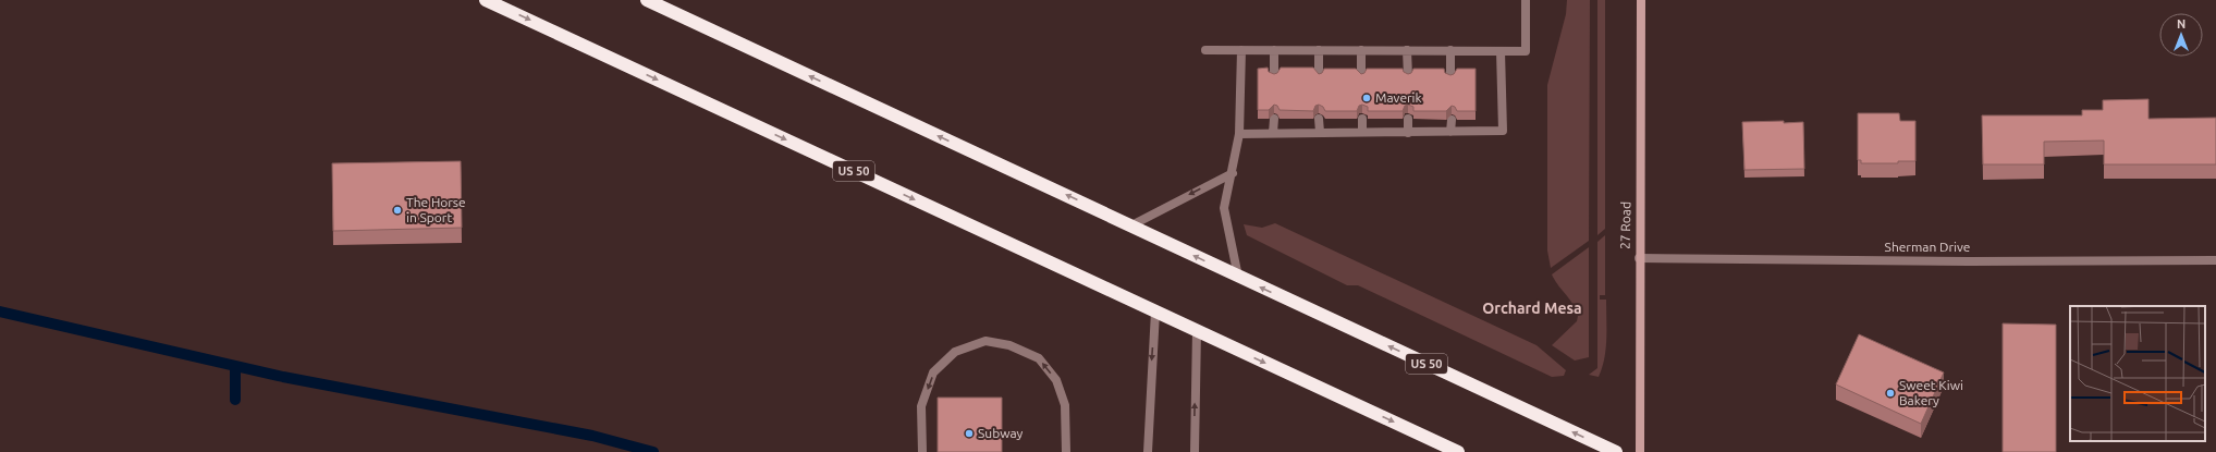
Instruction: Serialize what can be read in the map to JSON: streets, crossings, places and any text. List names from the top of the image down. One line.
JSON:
{"streets":{"highway":["US 50"],"street":["27 Road","Sherman Drive"]},"crossings":[["27 Road","Sherman Drive"]],"districts":["Orchard Mesa"],"places":["Maverik","The Horse in Sport","Sweet Kiwi Bakery","Subway"],"north":"top"}
